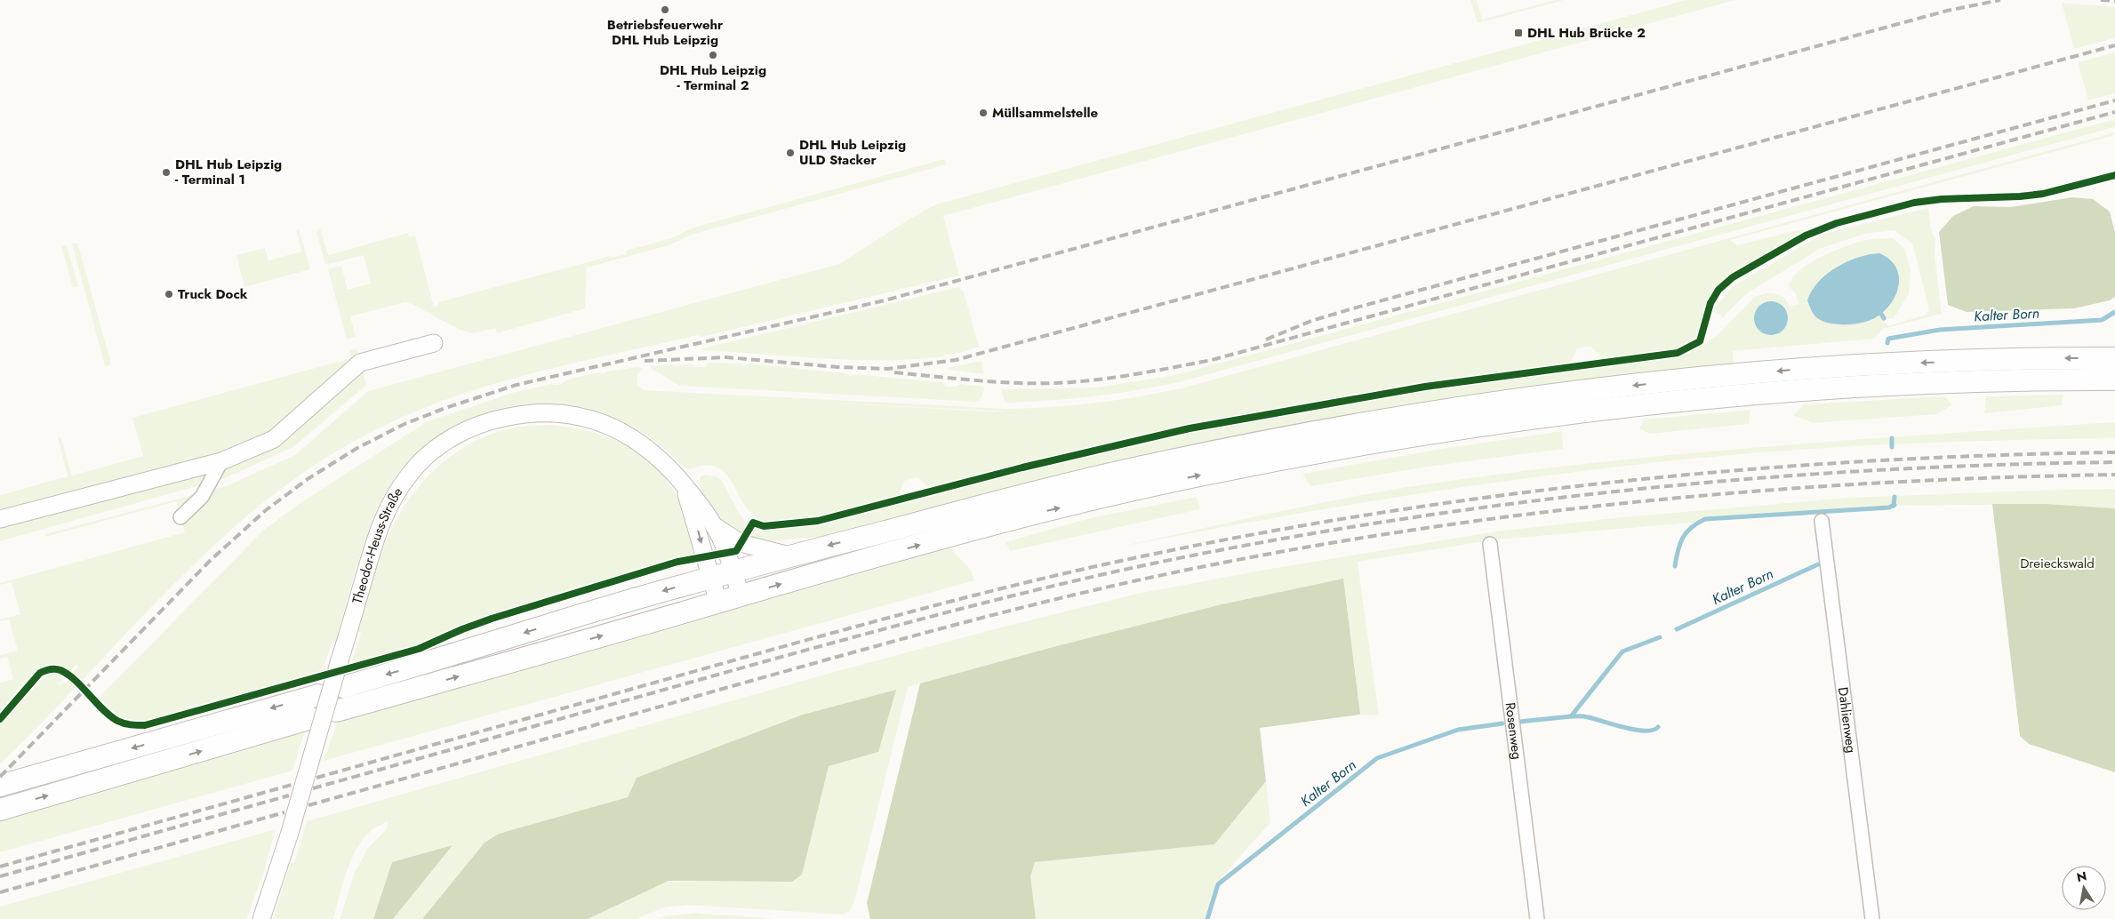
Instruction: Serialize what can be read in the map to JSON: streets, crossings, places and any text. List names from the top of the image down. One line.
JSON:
{"streets":{"street":["Theodor-Heuss-Straße","Dahlienweg","Rosenweg"]},"water":["Kalter Born"],"parks":["Dreieckswald"],"places":{"other":["Betriebsfeuerwehr DHL Hub Leipzig","DHL Hub Leipzig - Terminal 2","Müllsammelstelle","DHL Hub Leipzig ULD Stacker","DHL Hub Leipzig - Terminal 1","Truck Dock"],"transit":["DHL Hub Brücke 2"]},"north":"top"}
